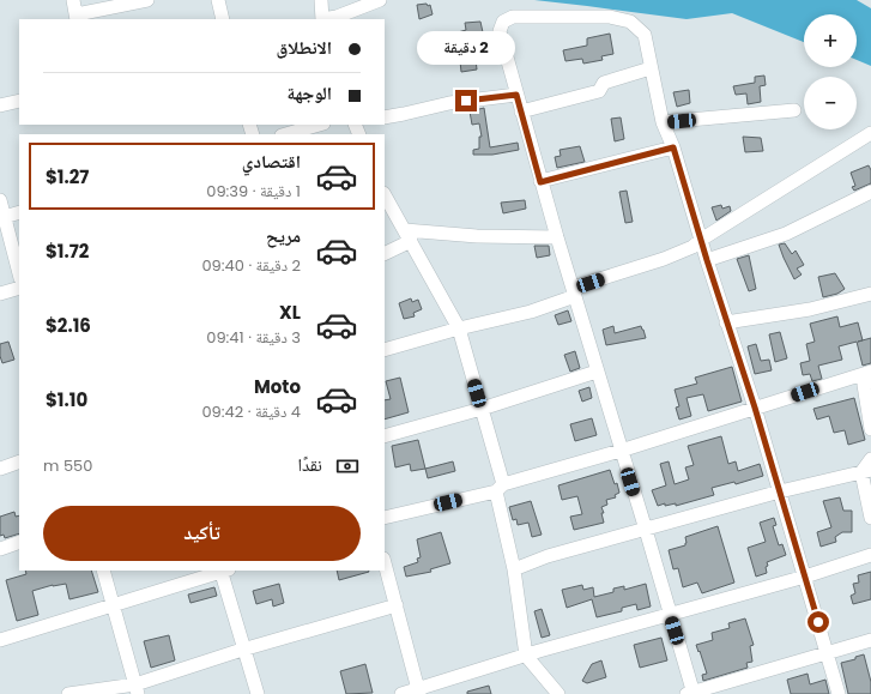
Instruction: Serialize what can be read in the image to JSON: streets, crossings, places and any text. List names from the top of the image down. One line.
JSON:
{"page":{"map_buttons":["+","−"],"banner":["الانطلاق","الوجهة"],"bubble":"2 دقيقة","list":[{"name":"اقتصادي","note":"1 دقيقة · 09:39","value":"$1.27"},{"name":"مريح","note":"2 دقيقة · 09:40","value":"$1.72"},{"name":"XL","note":"3 دقيقة · 09:41","value":"$2.16"},{"name":"Moto","note":"4 دقيقة · 09:42","value":"$1.10"}],"pay":["نقدًا","550 m"],"buttons":"تأكيد"}}
